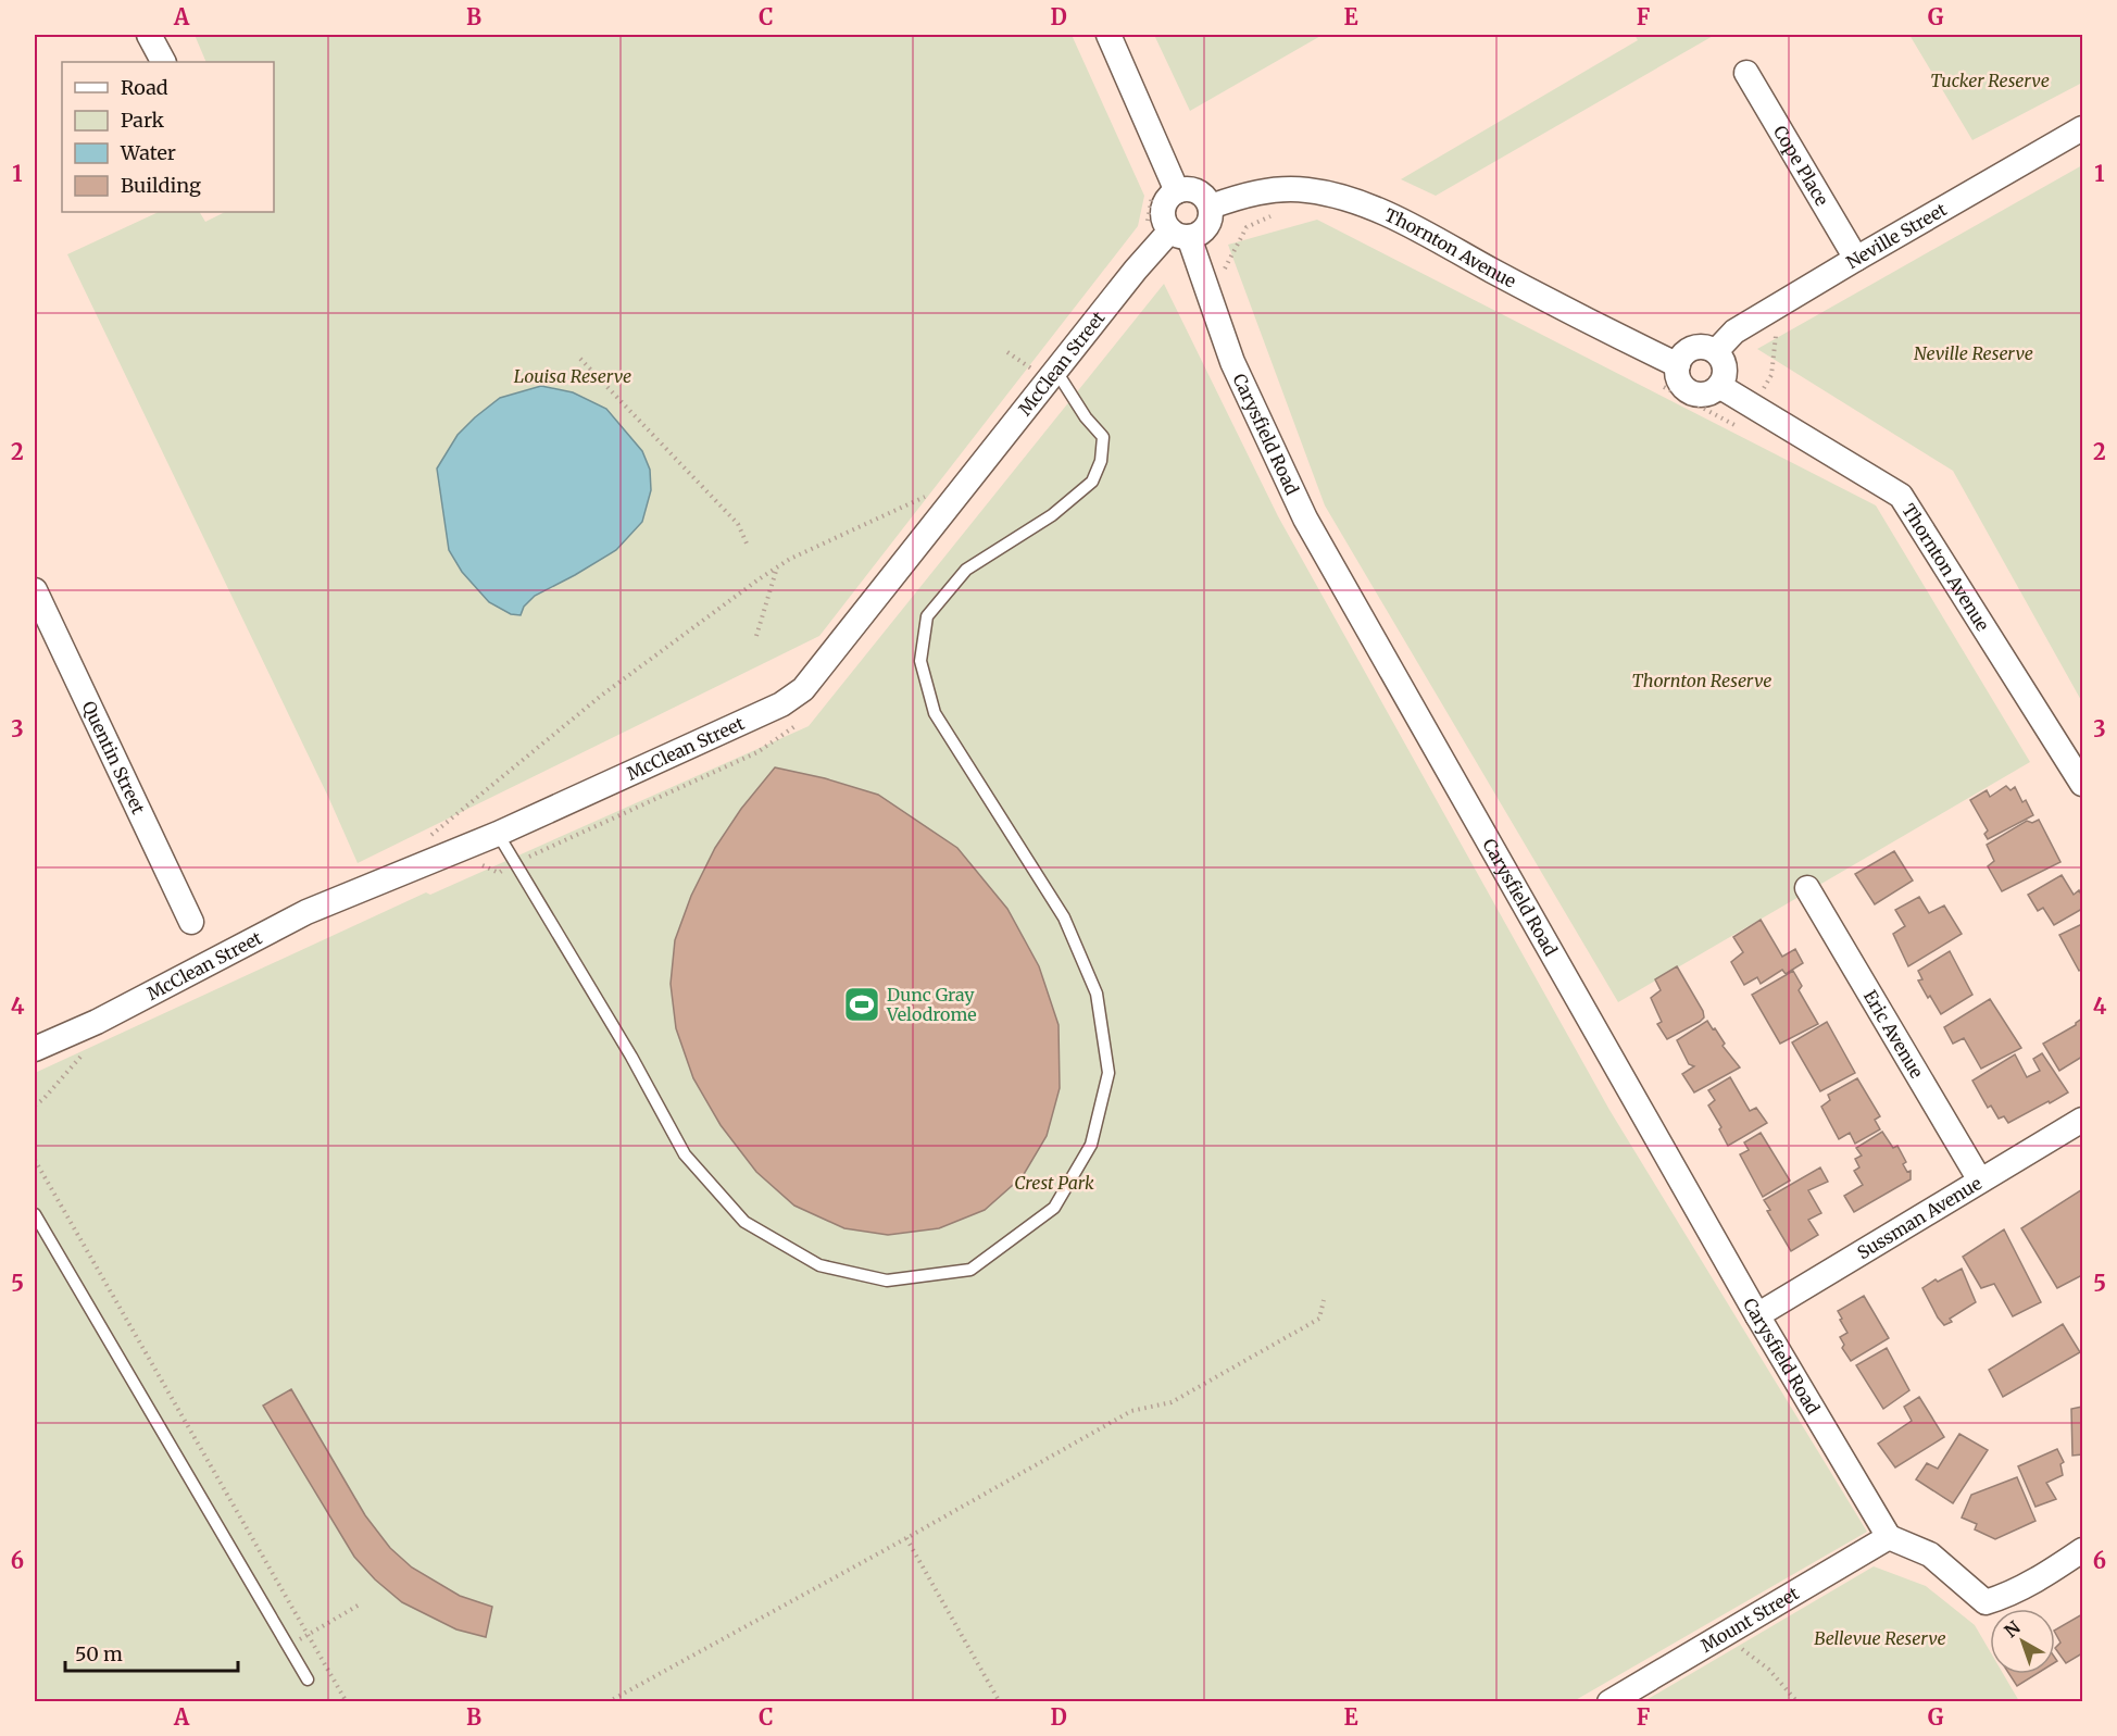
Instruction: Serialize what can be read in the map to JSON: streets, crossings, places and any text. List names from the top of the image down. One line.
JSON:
{"streets":{"street":["Cope Place","Neville Street","Thornton Avenue","McClean Street","Carysfield Road","Quentin Street","Eric Avenue","Sussman Avenue","Mount Street"]},"crossings":[["Cope Place","Neville Street"],["Neville Street","Thornton Avenue"],["Thornton Avenue","McClean Street"],["Thornton Avenue","Carysfield Road"],["McClean Street","Carysfield Road"],["Carysfield Road","Sussman Avenue"],["Carysfield Road","Mount Street"],["Eric Avenue","Sussman Avenue"]],"parks":["Tucker Reserve","Neville Reserve","Louisa Reserve","Thornton Reserve","Crest Park","Bellevue Reserve"],"places":{"sports":["Dunc Gray Velodrome"]},"legend":["Road","Park","Water","Building"],"scale_bar":"50 m","north":"top left","grid":{"columns":["A","B","C","D","E","F","G"],"rows":["1","2","3","4","5","6"]}}
